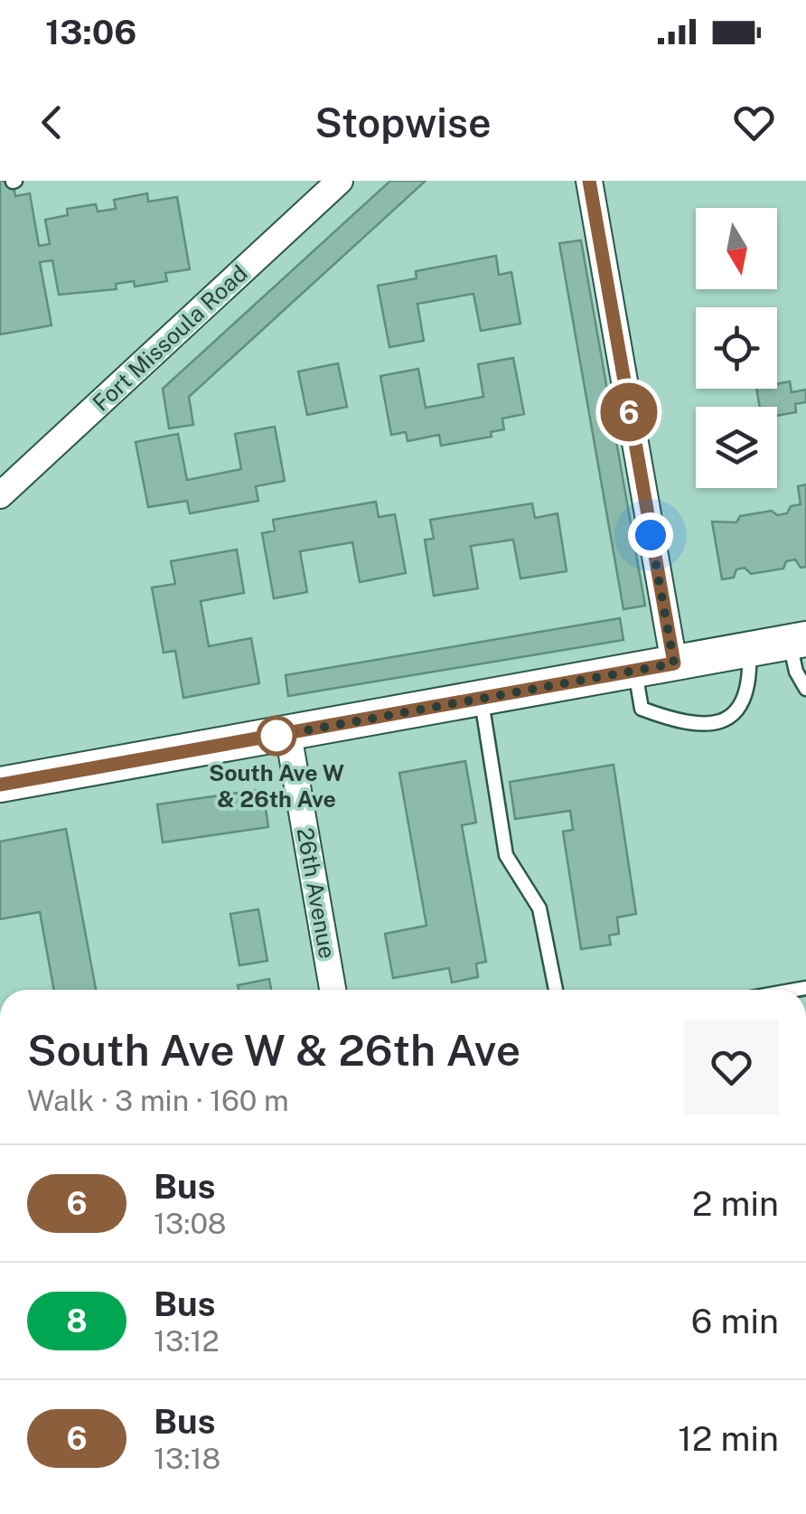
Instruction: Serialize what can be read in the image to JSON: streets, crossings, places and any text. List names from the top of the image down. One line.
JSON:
{"streets":{"street":["Fort Missoula Road","26th Avenue"]},"places":["South Ave W & 26th Ave"],"lines":["bus line 6"],"north":"bottom","page":{"status":"13:06","header":"Stopwise","on_map":"6","heading":["South Ave W & 26th Ave","Walk · 3 min · 160 m"],"list":[{"mark":"6","name":"Bus","note":"13:08","value":"2 min"},{"mark":"8","name":"Bus","note":"13:12","value":"6 min"},{"mark":"6","name":"Bus","note":"13:18","value":"12 min"}]}}
